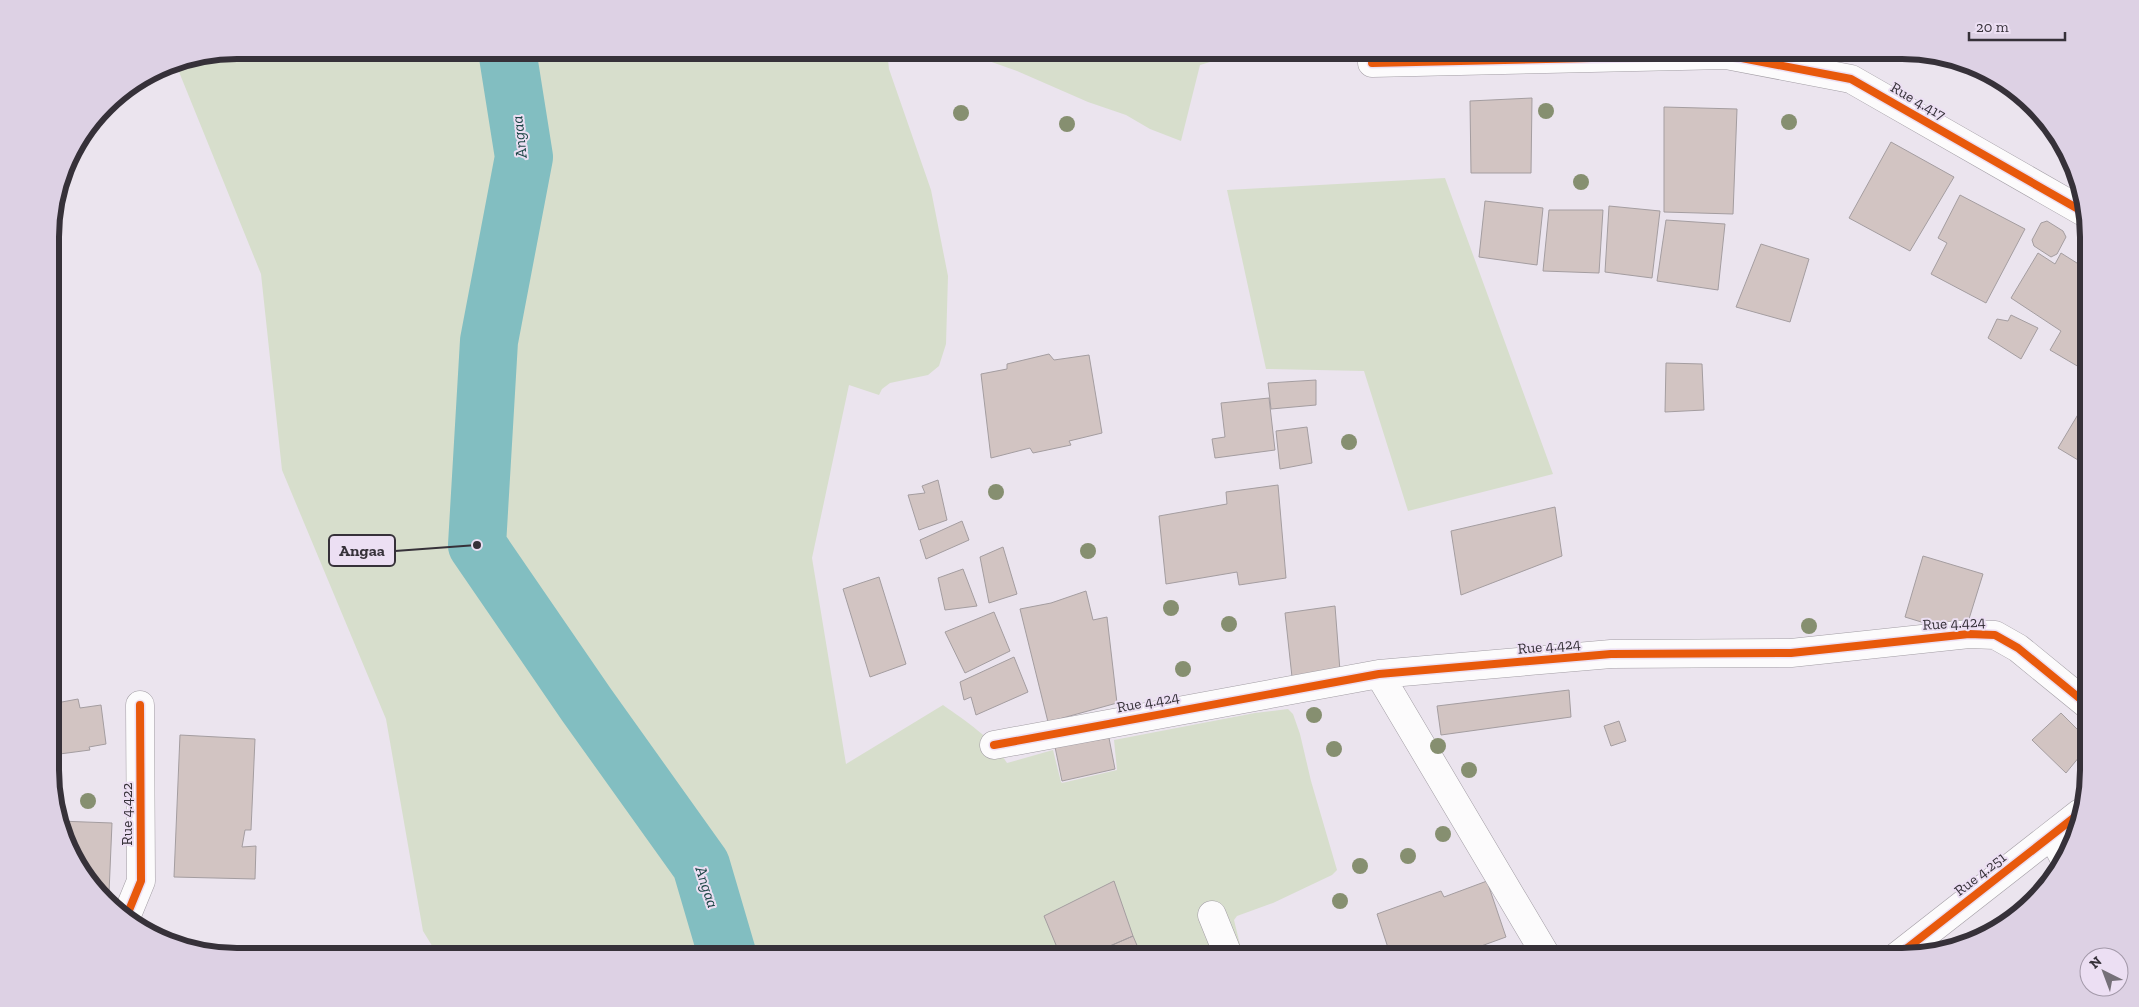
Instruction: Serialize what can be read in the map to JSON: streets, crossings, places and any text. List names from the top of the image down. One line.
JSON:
{"streets":{"street":["Rue 4.417","Rue 4.424","Rue 4.422","Rue 4.251"]},"water":["Angaa"],"places":["Angaa"],"scale_bar":"20 m","north":"top left"}
